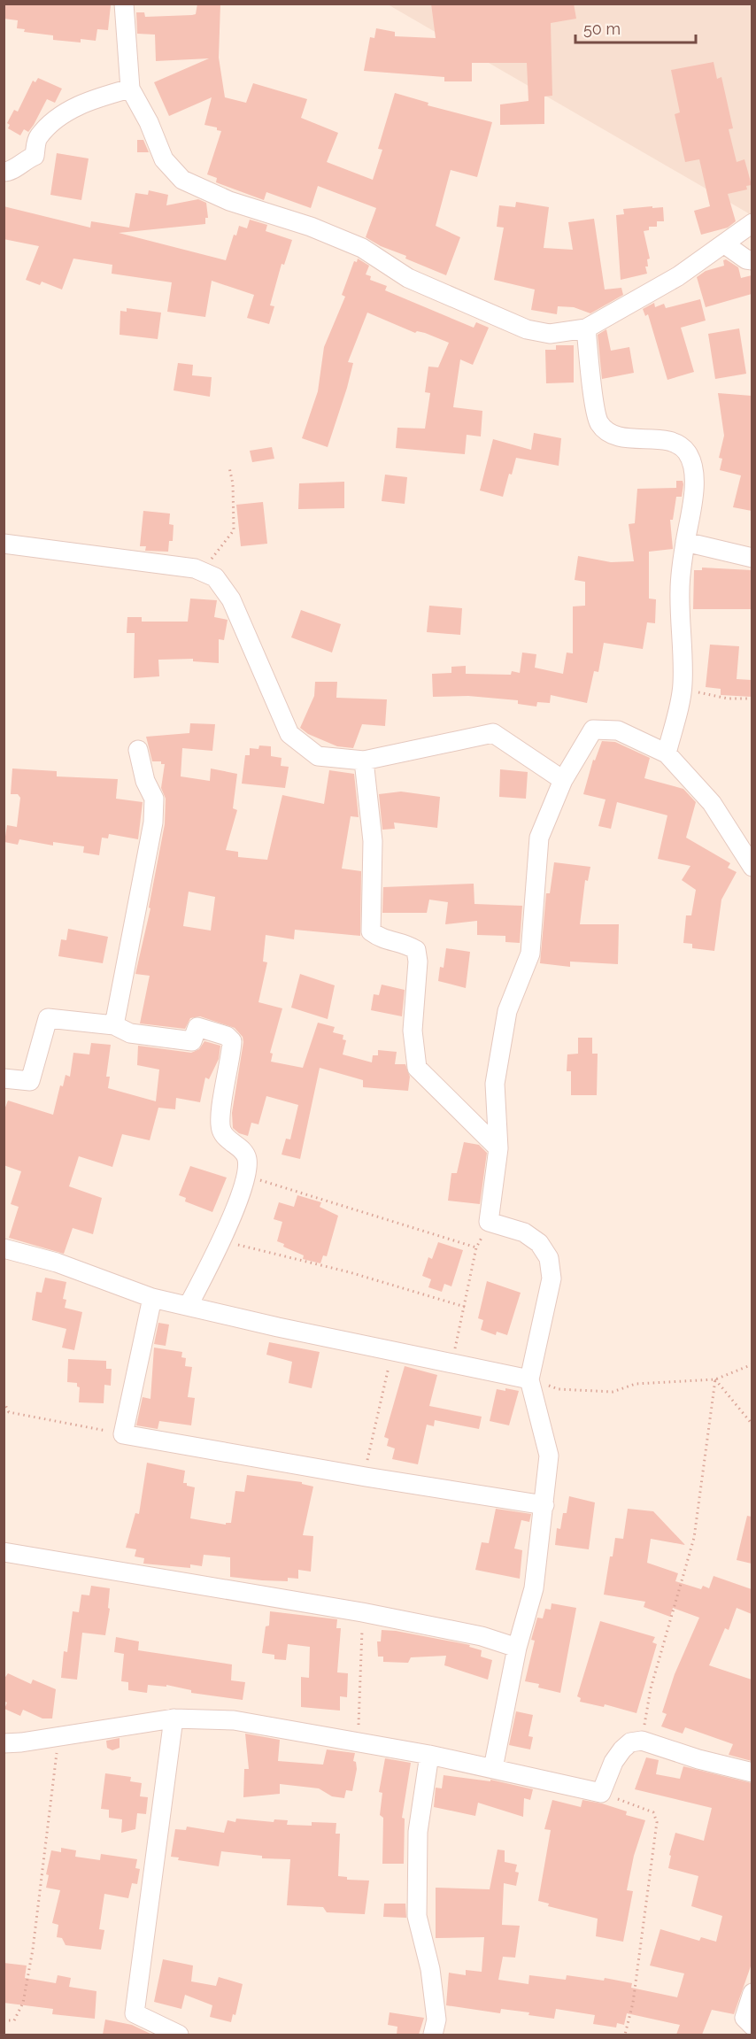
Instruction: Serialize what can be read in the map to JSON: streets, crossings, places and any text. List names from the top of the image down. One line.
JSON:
{"scale_bar":"50 m"}
